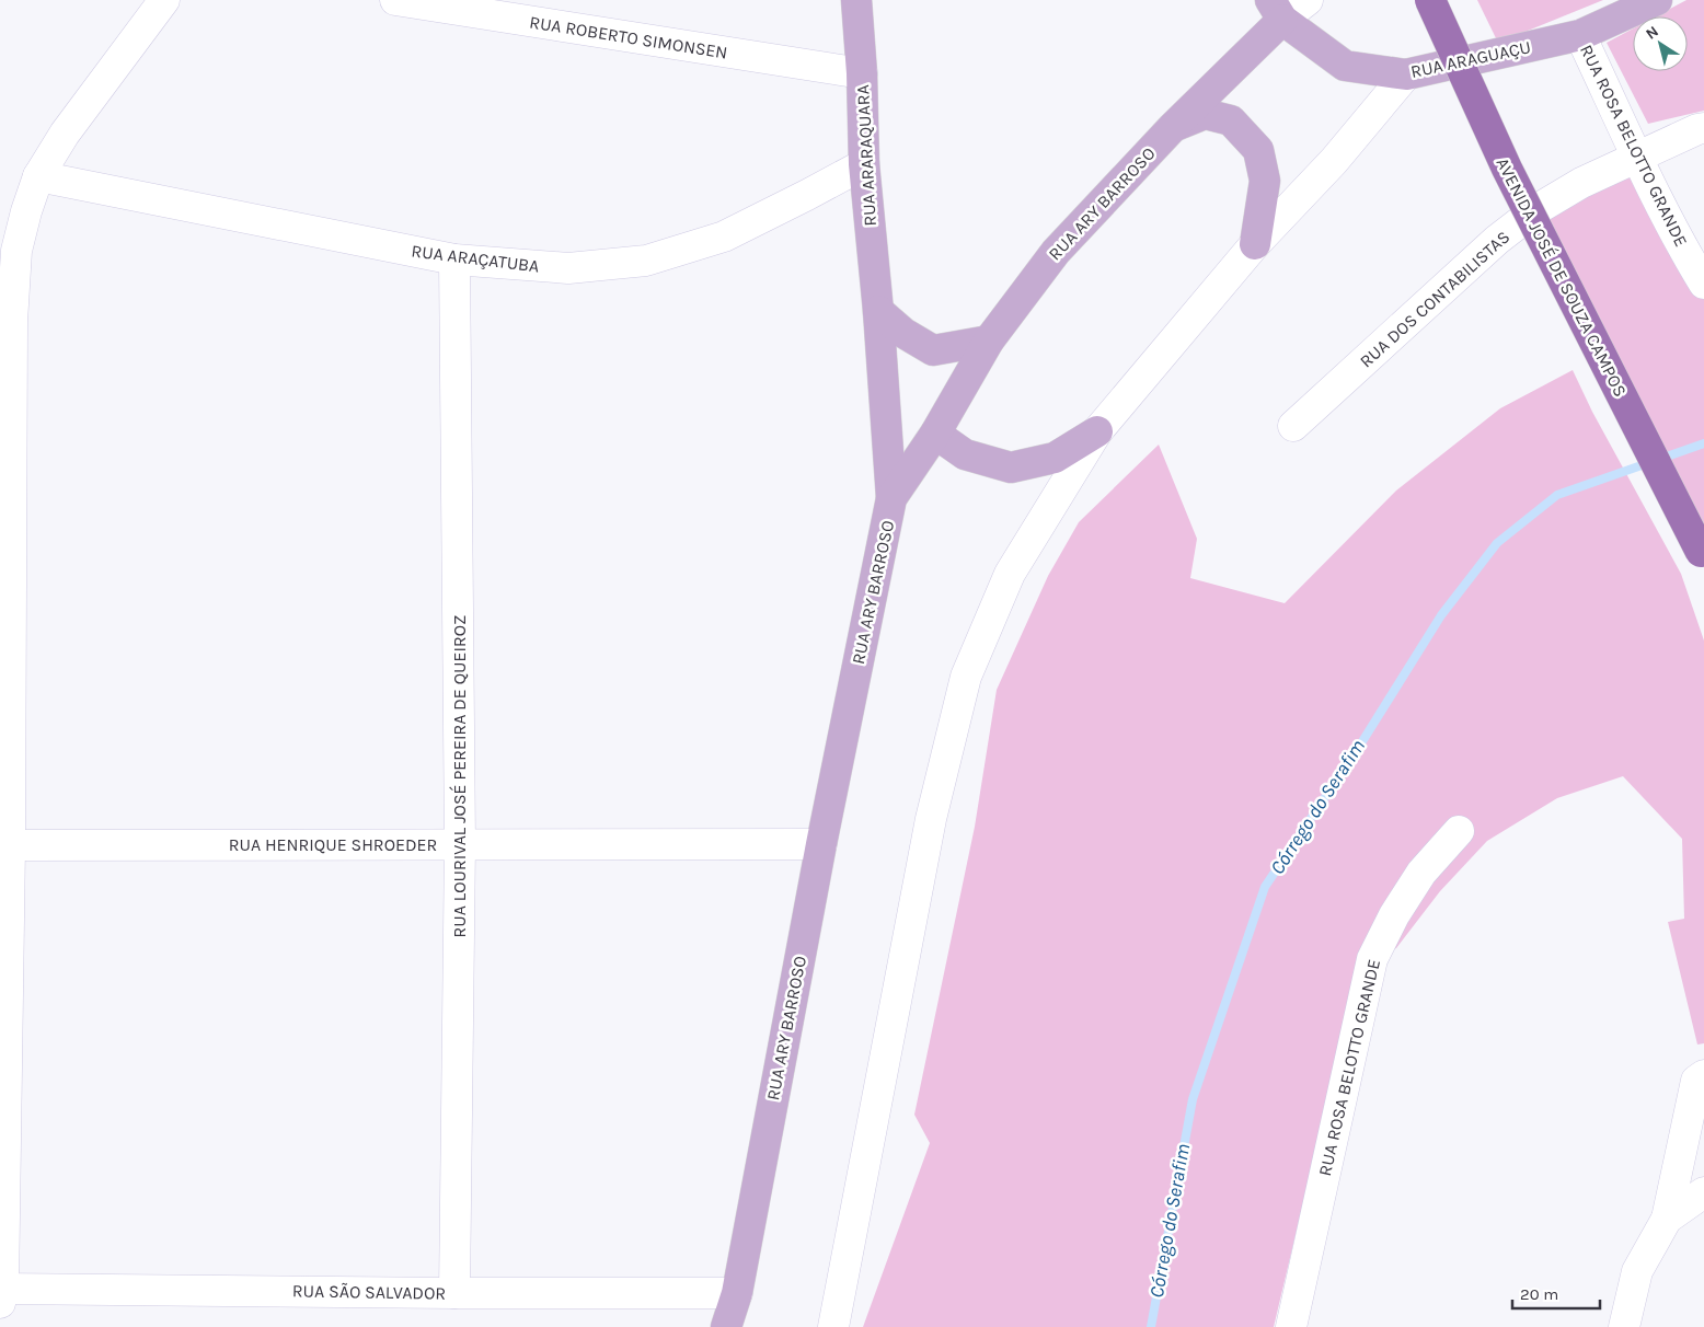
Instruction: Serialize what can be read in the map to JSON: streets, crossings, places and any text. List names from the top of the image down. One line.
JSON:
{"streets":{"highway":["AVENIDA JOSÉ DE SOUZA CAMPOS"],"main road":["RUA ARAGUAÇU","RUA ARARAQUARA","RUA ARY BARROSO"],"street":["RUA ROBERTO SIMONSEN","RUA ROSA BELOTTO GRANDE","RUA ARAÇATUBA","RUA DOS CONTABILISTAS","RUA LOURIVAL JOSÉ PEREIRA DE QUEIROZ","RUA HENRIQUE SHROEDER","RUA SÃO SALVADOR"]},"crossings":[["RUA ROBERTO SIMONSEN","RUA ARARAQUARA"],["RUA ARAGUAÇU","RUA ROSA BELOTTO GRANDE"],["RUA ARAGUAÇU","RUA ARY BARROSO"],["RUA ROSA BELOTTO GRANDE","RUA DOS CONTABILISTAS"],["RUA ARARAQUARA","RUA ARY BARROSO"],["RUA ARARAQUARA","RUA ARAÇATUBA"],["RUA ARY BARROSO","RUA HENRIQUE SHROEDER"],["RUA ARY BARROSO","RUA SÃO SALVADOR"],["RUA ARAÇATUBA","RUA LOURIVAL JOSÉ PEREIRA DE QUEIROZ"],["RUA LOURIVAL JOSÉ PEREIRA DE QUEIROZ","RUA HENRIQUE SHROEDER"],["RUA LOURIVAL JOSÉ PEREIRA DE QUEIROZ","RUA SÃO SALVADOR"]],"water":["Córrego do Serafim"],"scale_bar":"20 m","north":"top left"}
